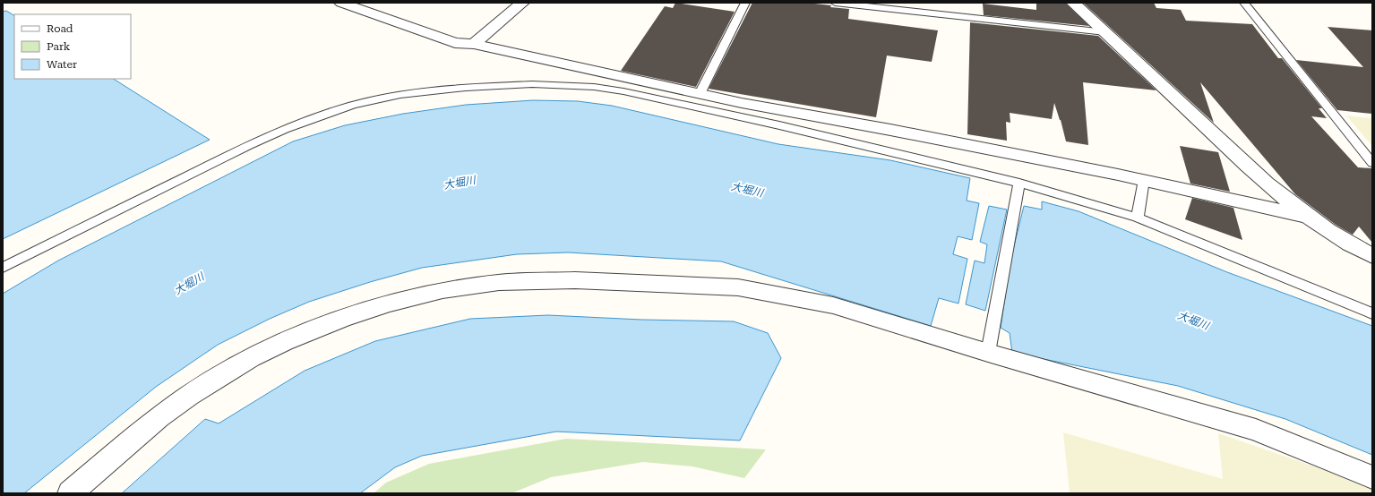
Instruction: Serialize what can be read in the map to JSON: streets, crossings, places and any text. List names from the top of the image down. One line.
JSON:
{"water":["大堀川"],"legend":["Road","Park","Water"]}
